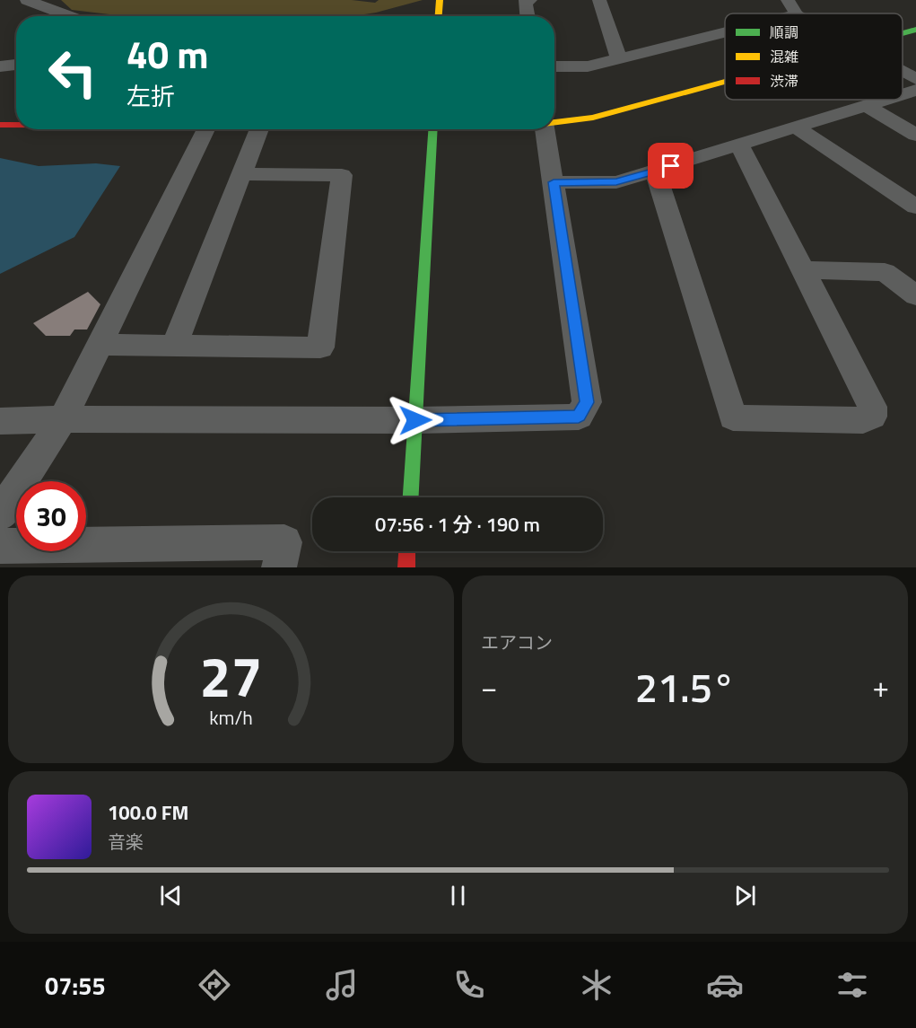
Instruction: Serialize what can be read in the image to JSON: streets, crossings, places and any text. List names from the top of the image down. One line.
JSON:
{"legend":["順調","混雑","渋滞"],"page":{"turn":["40 m","左折"],"limit":"30","trip":"07:56 · 1 分 · 190 m","tile":"エアコン","heat":["−","21.5°","+"],"song":["100.0 FM","音楽"],"tabs":"07:55","gauge":["27","km/h"]}}
